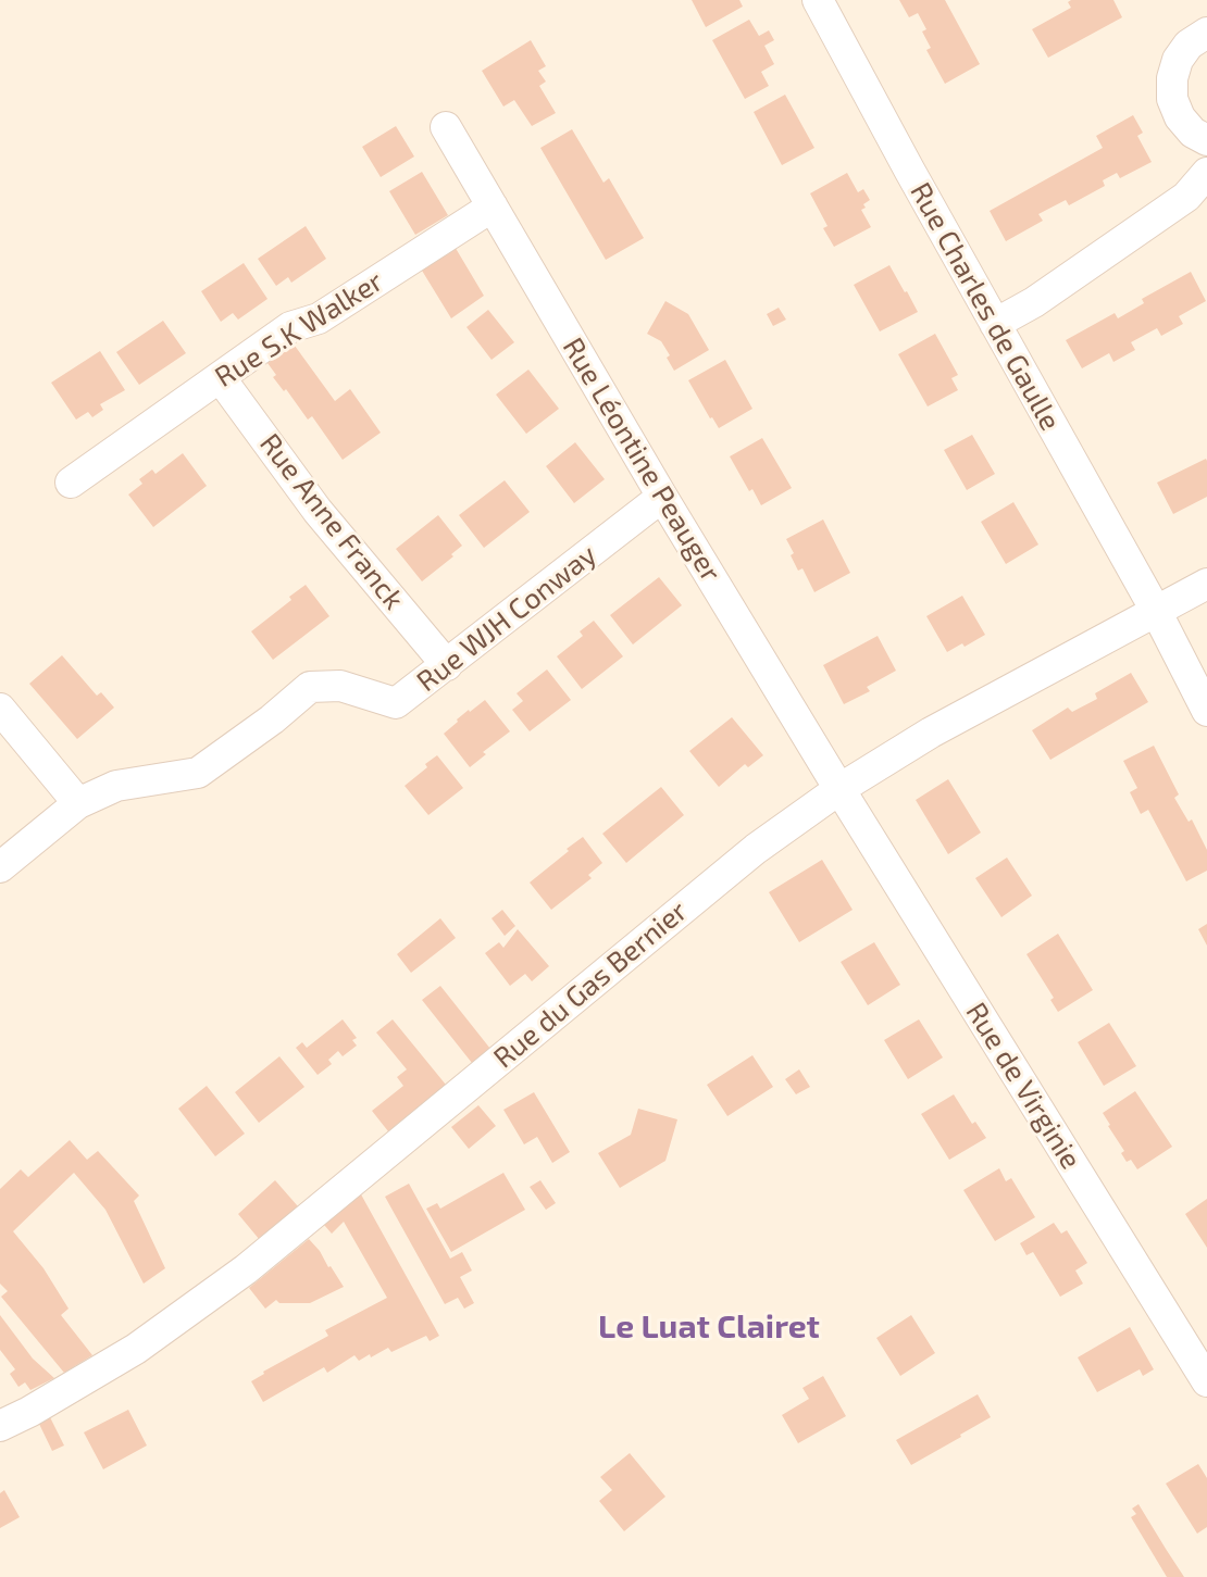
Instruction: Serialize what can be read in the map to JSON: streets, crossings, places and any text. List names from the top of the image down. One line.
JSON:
{"streets":{"street":["Rue Charles de Gaulle","Rue S.K Walker","Rue Léontine Peauger","Rue Anne Franck","Rue WJH Conway","Rue du Gas Bernier","Rue de Virginie"]},"crossings":[["Rue Charles de Gaulle","Rue du Gas Bernier"],["Rue S.K Walker","Rue Léontine Peauger"],["Rue S.K Walker","Rue Anne Franck"],["Rue Léontine Peauger","Rue WJH Conway"],["Rue Léontine Peauger","Rue du Gas Bernier"],["Rue Léontine Peauger","Rue de Virginie"],["Rue Anne Franck","Rue WJH Conway"],["Rue du Gas Bernier","Rue de Virginie"]],"districts":["Le Luat Clairet"]}
